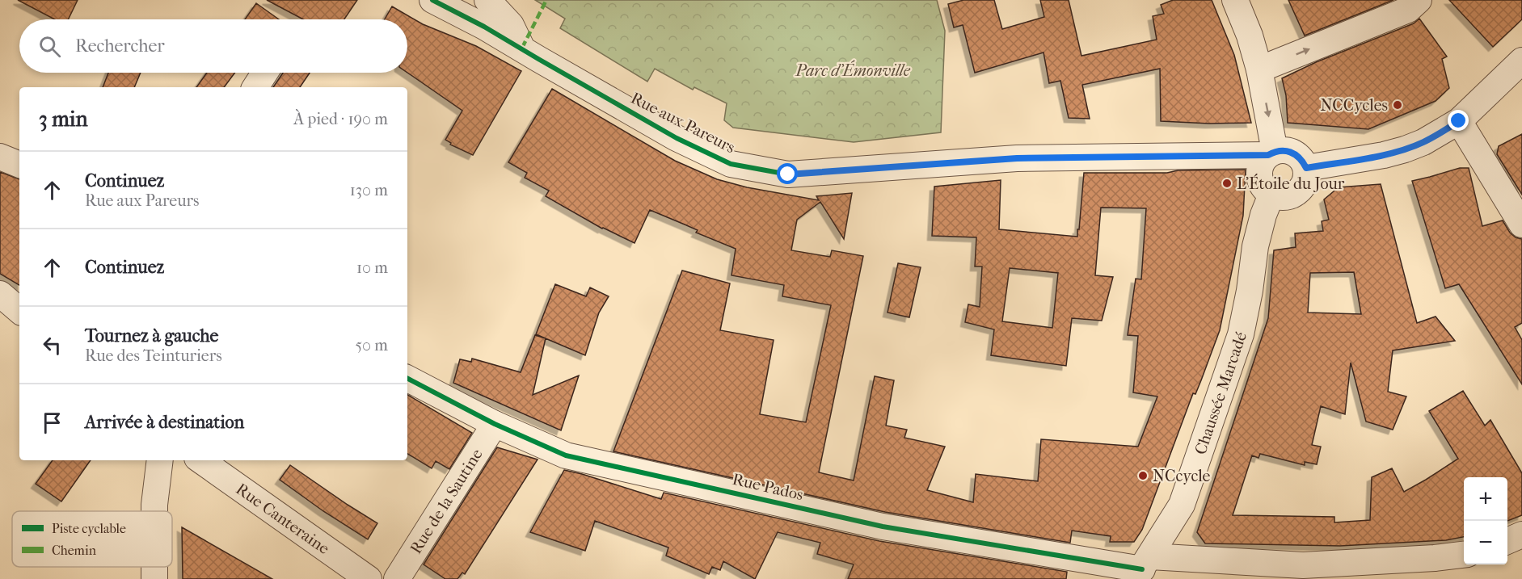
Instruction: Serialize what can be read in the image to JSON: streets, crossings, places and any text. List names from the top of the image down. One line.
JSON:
{"streets":{"street":["Rue aux Pareurs","Chaussée Marcadé","Rue Pados","Rue de la Sautine","Rue Canteraine"]},"crossings":[["Rue aux Pareurs","Chaussée Marcadé"],["Chaussée Marcadé","Rue Pados"],["Rue Pados","Rue de la Sautine"]],"parks":["Parc d'Émonville"],"places":["NCCycles","L'Étoile du Jour","NCcycle"],"legend":["Piste cyclable","Chemin"],"page":{"search":"Rechercher","heading":["3 min","À pied · 190 m"],"list":[["Continuez","Rue aux Pareurs","130 m"],["Continuez","10 m"],["Tournez à gauche","Rue des Teinturiers","50 m"],"Arrivée à destination"],"map_buttons":["+","−"]}}
